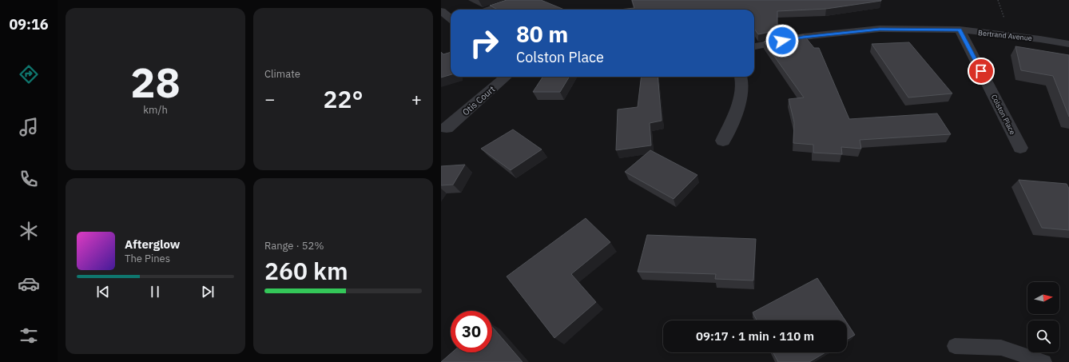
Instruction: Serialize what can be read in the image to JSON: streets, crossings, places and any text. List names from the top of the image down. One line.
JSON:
{"streets":{"street":["Bertrand Avenue","Otis Court","Colston Place"]},"crossings":[["Bertrand Avenue","Colston Place"]],"north":"right","page":{"tabs":"09:16","tile":[["28","km/h"],"Climate",["Range · 52%","260 km"]],"turn":["80 m","Colston Place"],"heat":["−","22°","+"],"song":["Afterglow","The Pines"],"limit":"30","trip":"09:17 · 1 min · 110 m"}}
